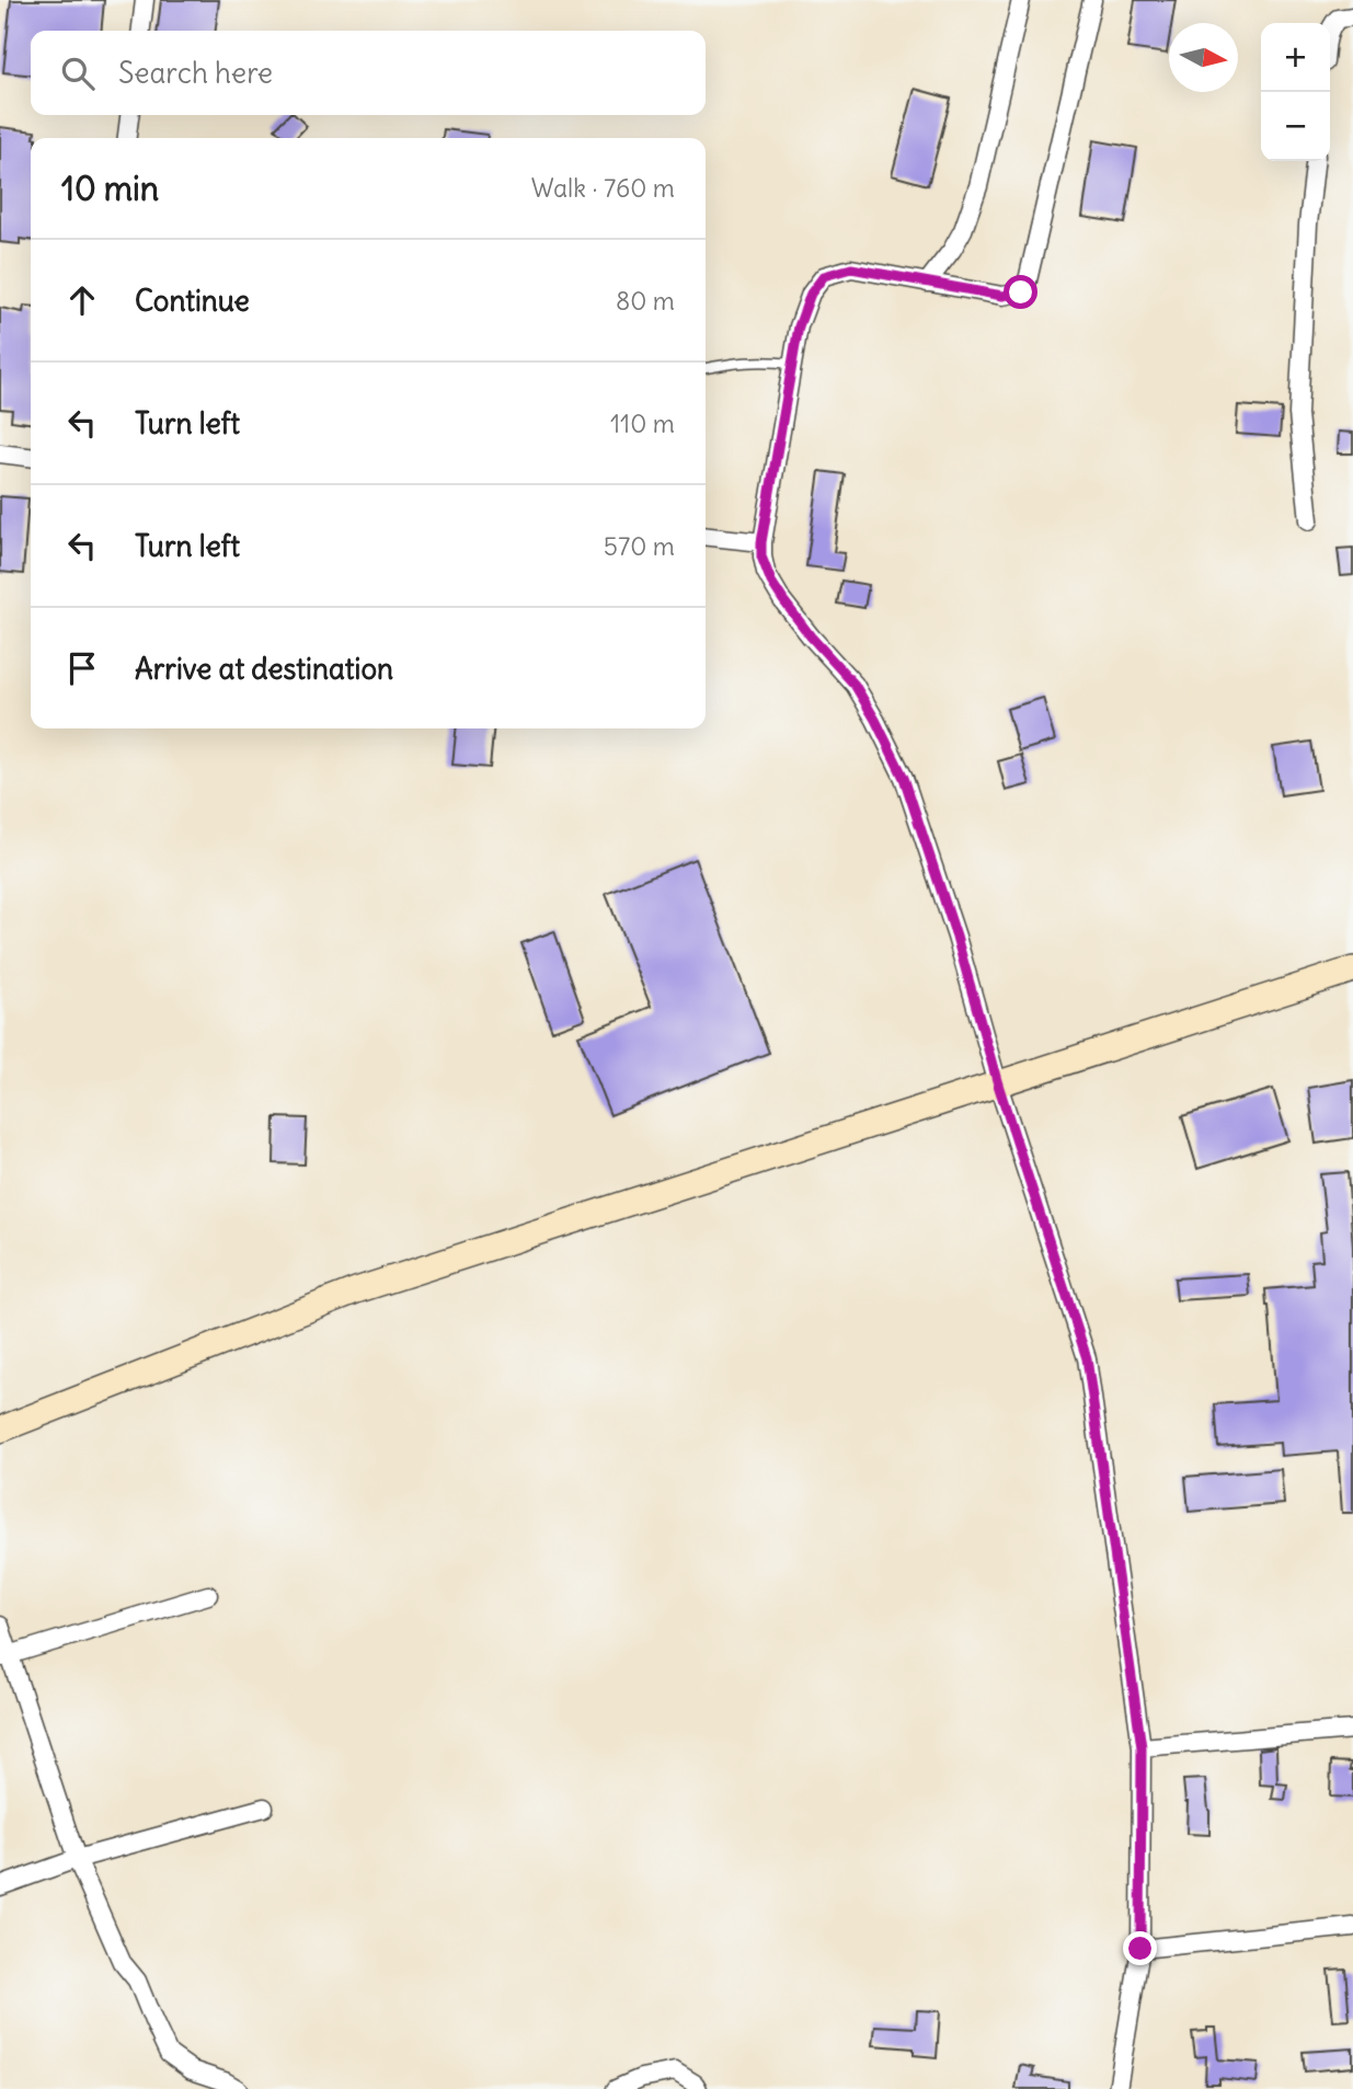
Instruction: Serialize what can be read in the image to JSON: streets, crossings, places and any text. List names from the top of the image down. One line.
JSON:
{"north":"right","page":{"map_buttons":["+","−"],"search":"Search here","heading":["10 min","Walk · 760 m"],"list":[["Continue","80 m"],["Turn left","110 m"],["Turn left","570 m"],"Arrive at destination"]}}
